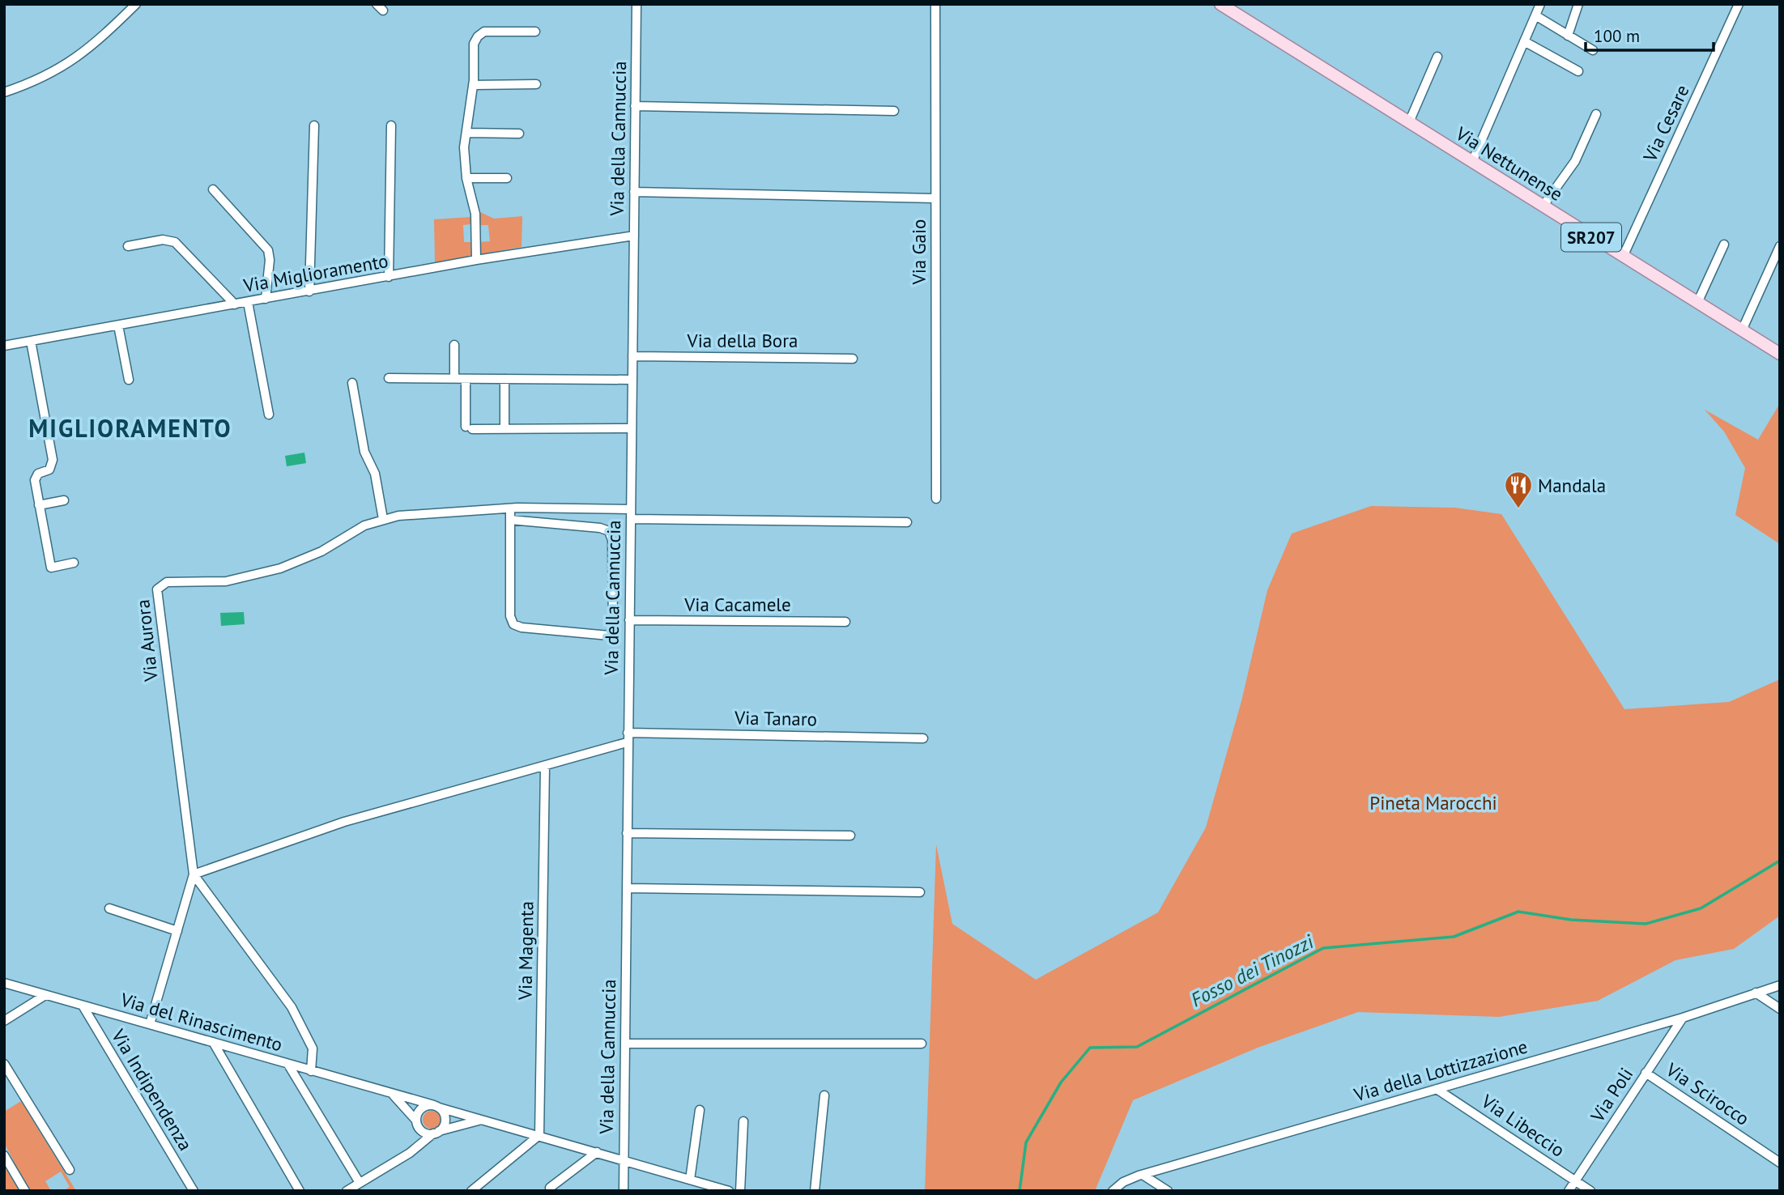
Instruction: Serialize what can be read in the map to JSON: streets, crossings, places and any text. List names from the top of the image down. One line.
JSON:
{"streets":{"main road":["Via Nettunense","SR207"],"street":["Via Cesare","Via della Cannuccia","Via Gaio","Via Miglioramento","Via della Bora","Via Cacamele","Via Aurora","Via Tanaro","Via Magenta","Via del Rinascimento","Via della Lottizzazione","Via Indipendenza","Via Scirocco","Via Poli","Via Libeccio"]},"crossings":[["Via Cesare","Via Nettunense"],["Via della Cannuccia","Via Miglioramento"],["Via della Cannuccia","Via della Bora"],["Via della Cannuccia","Via Cacamele"],["Via della Cannuccia","Via Aurora"],["Via della Cannuccia","Via Tanaro"],["Via della Cannuccia","Via del Rinascimento"],["Via Aurora","Via del Rinascimento"],["Via Magenta","Via del Rinascimento"],["Via del Rinascimento","Via Indipendenza"],["Via della Lottizzazione","Via Poli"],["Via della Lottizzazione","Via Libeccio"],["Via Scirocco","Via Poli"],["Via Poli","Via Libeccio"]],"districts":["MIGLIORAMENTO"],"water":["Fosso dei Tinozzi"],"parks":["Pineta Marocchi"],"places":{"restaurant":["Mandala"]},"scale_bar":"100 m"}
